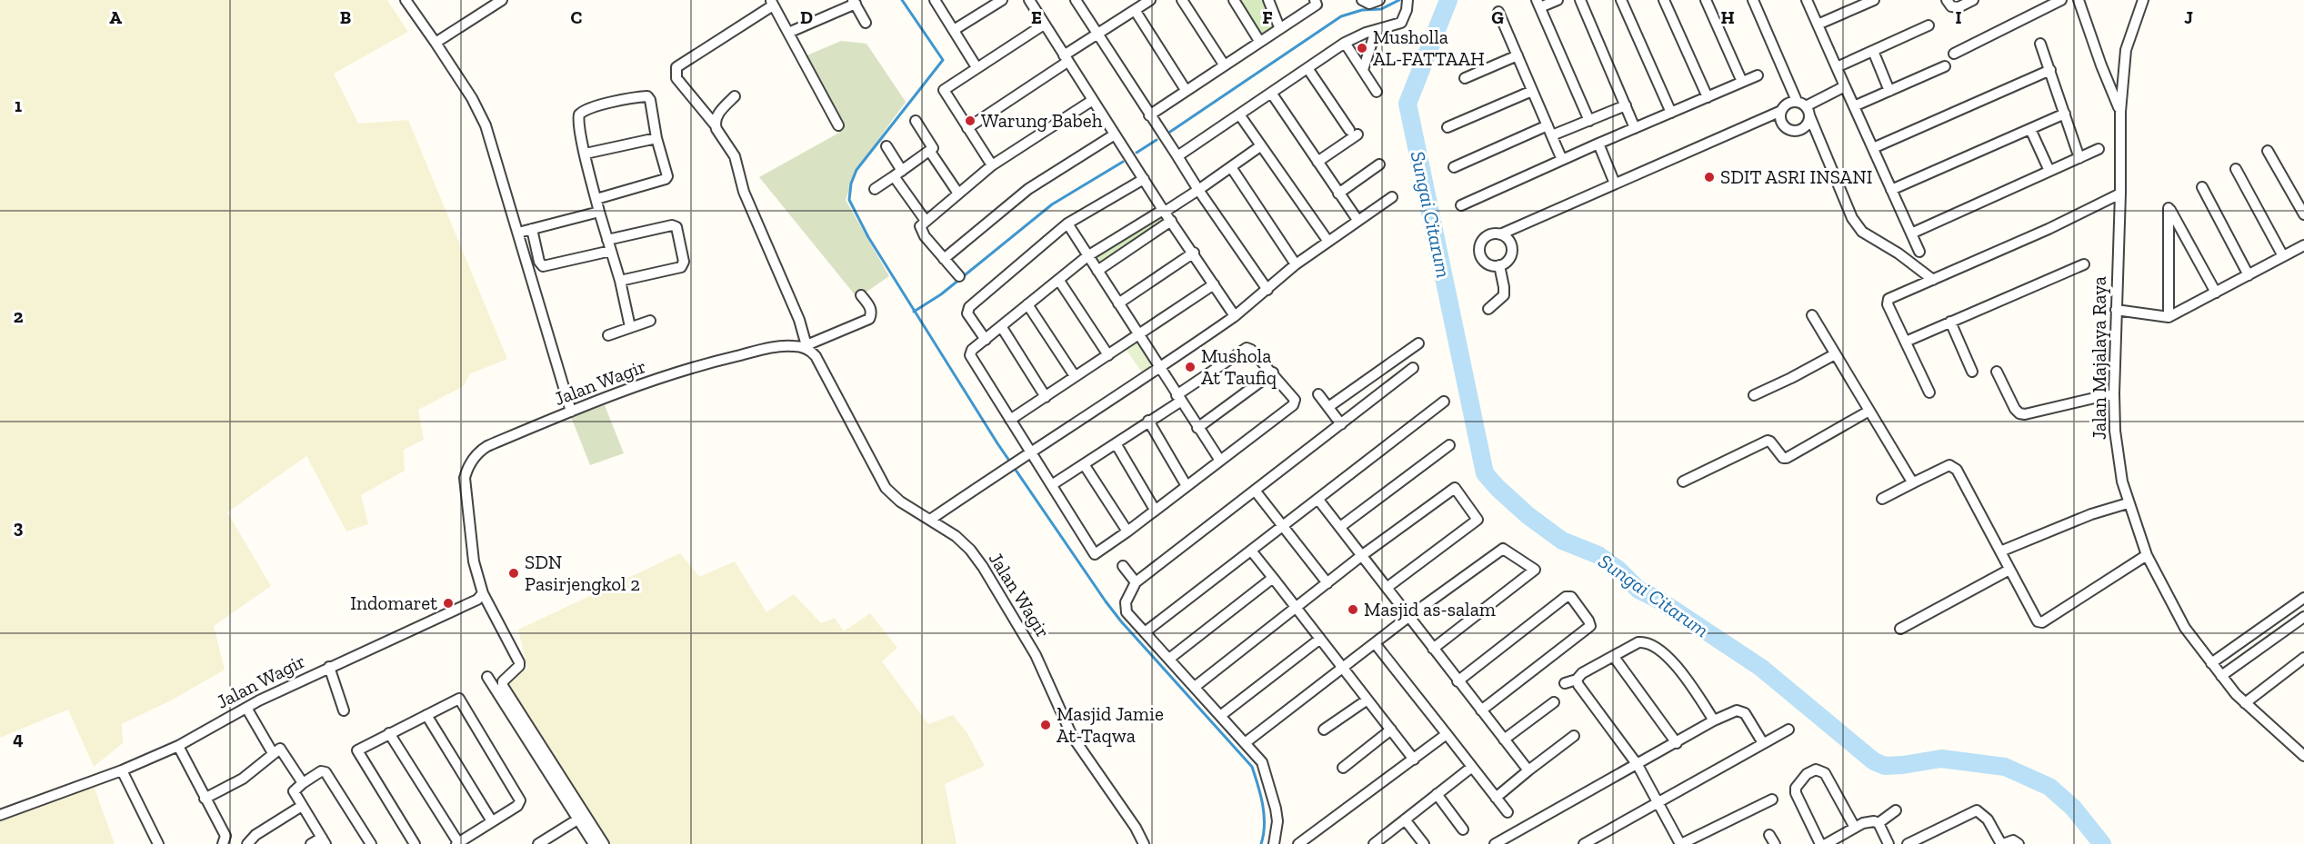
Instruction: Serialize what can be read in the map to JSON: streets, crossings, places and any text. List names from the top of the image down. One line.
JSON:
{"streets":{"street":["Jalan Majalaya Raya","Jalan Wagir"]},"water":["Sungai Citarum"],"places":["Musholla AL-FATTAAH","Warung Babeh","SDIT ASRI INSANI","Mushola At Taufiq","SDN Pasirjengkol 2","Indomaret","Masjid as-salam","Masjid Jamie At-Taqwa"],"grid":{"columns":["A","B","C","D","E","F","G","H","I","J"],"rows":["1","2","3","4"]}}
